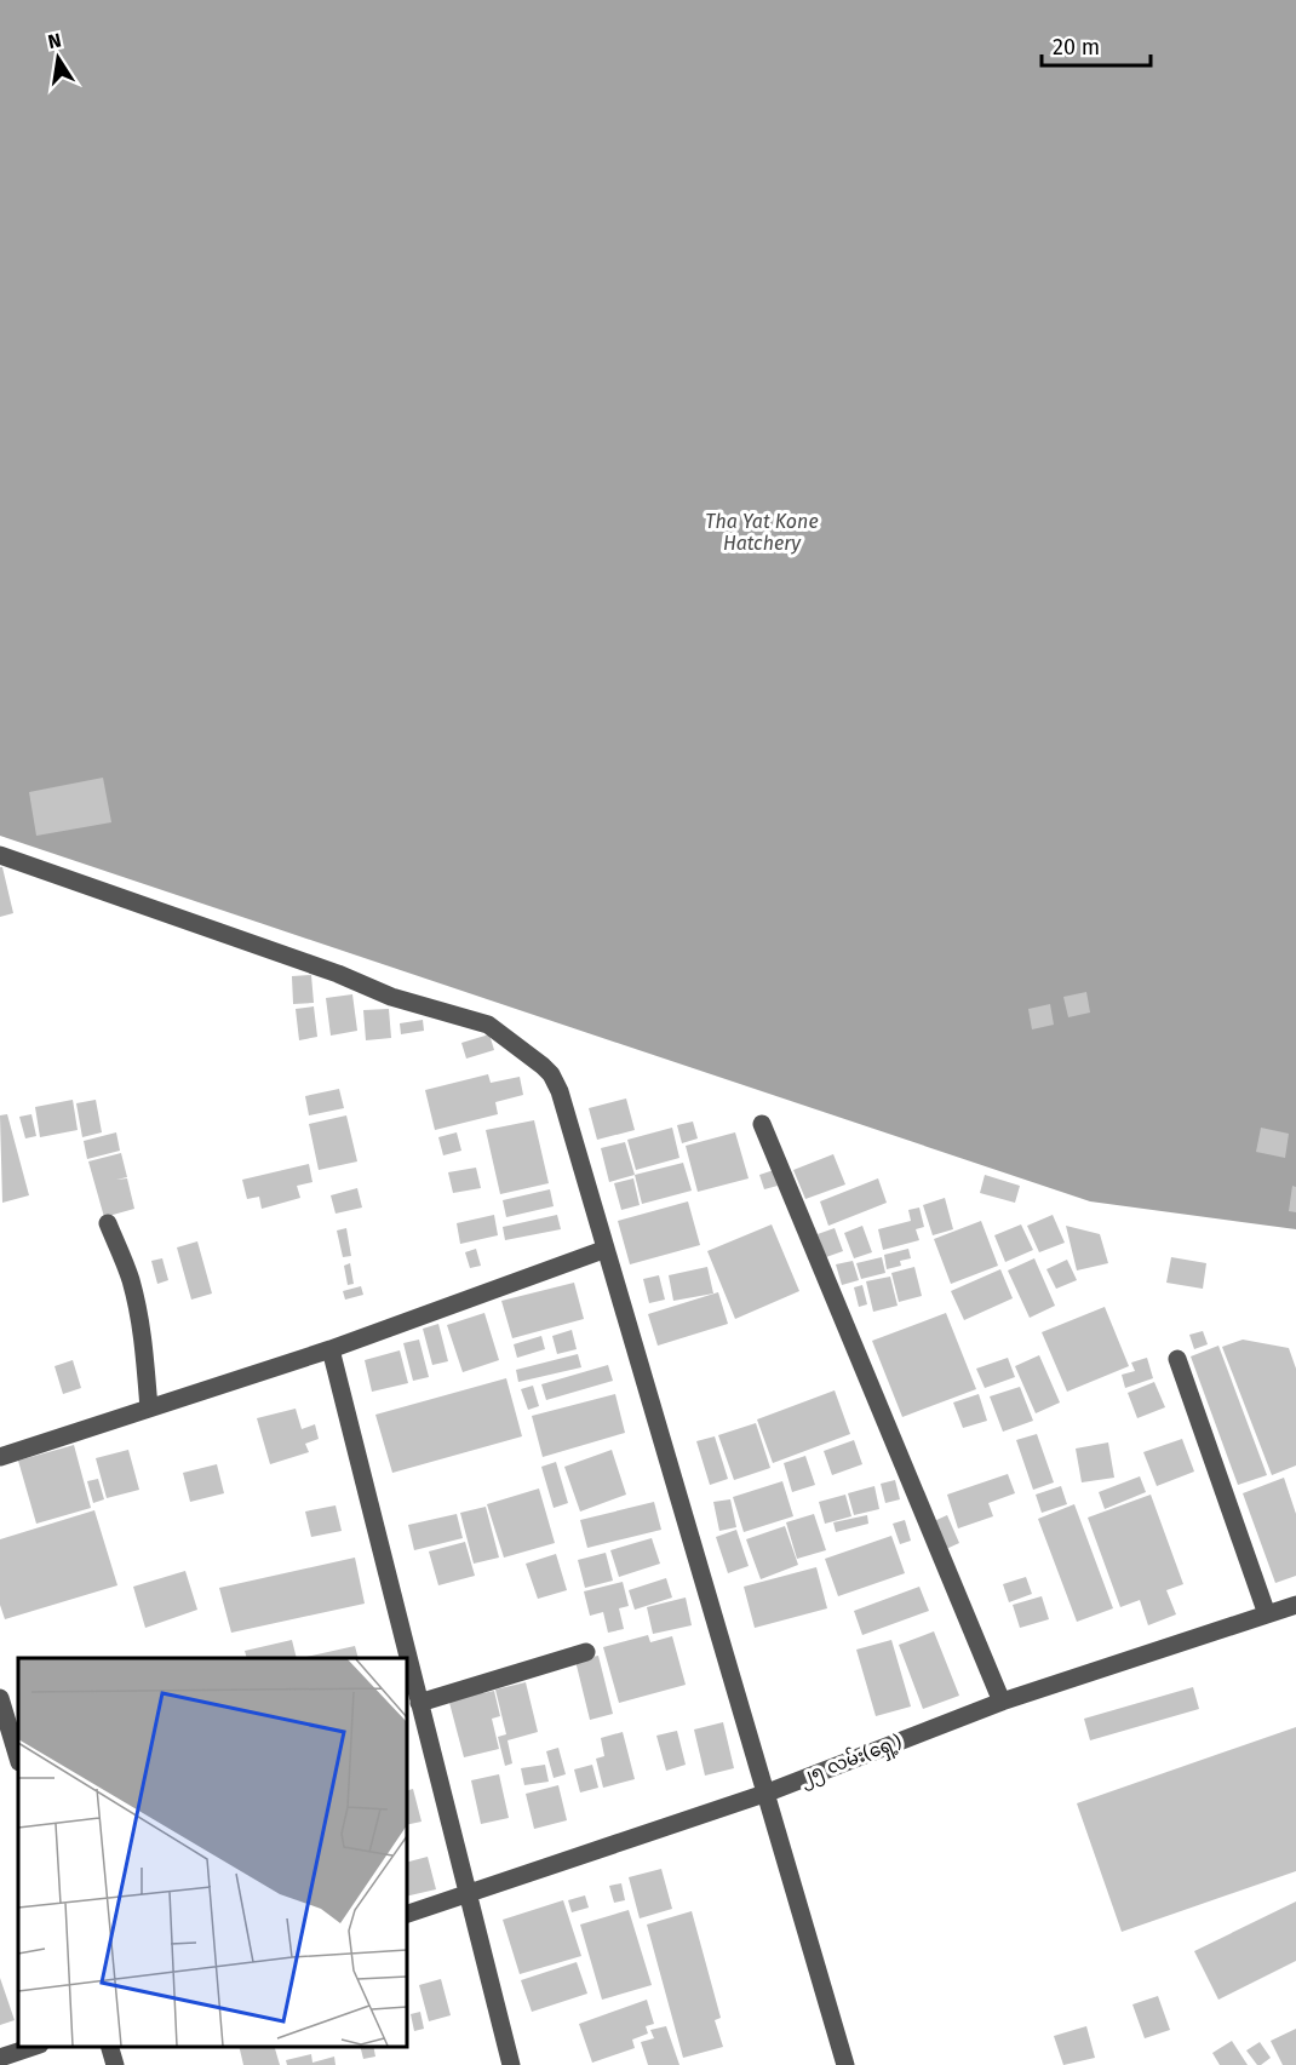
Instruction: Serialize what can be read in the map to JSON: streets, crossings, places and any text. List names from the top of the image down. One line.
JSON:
{"streets":{"street":["၂၅ လမ်း(ရှေ့)"]},"water":["Tha Yat Kone Hatchery"],"scale_bar":"20 m","north":"top"}
